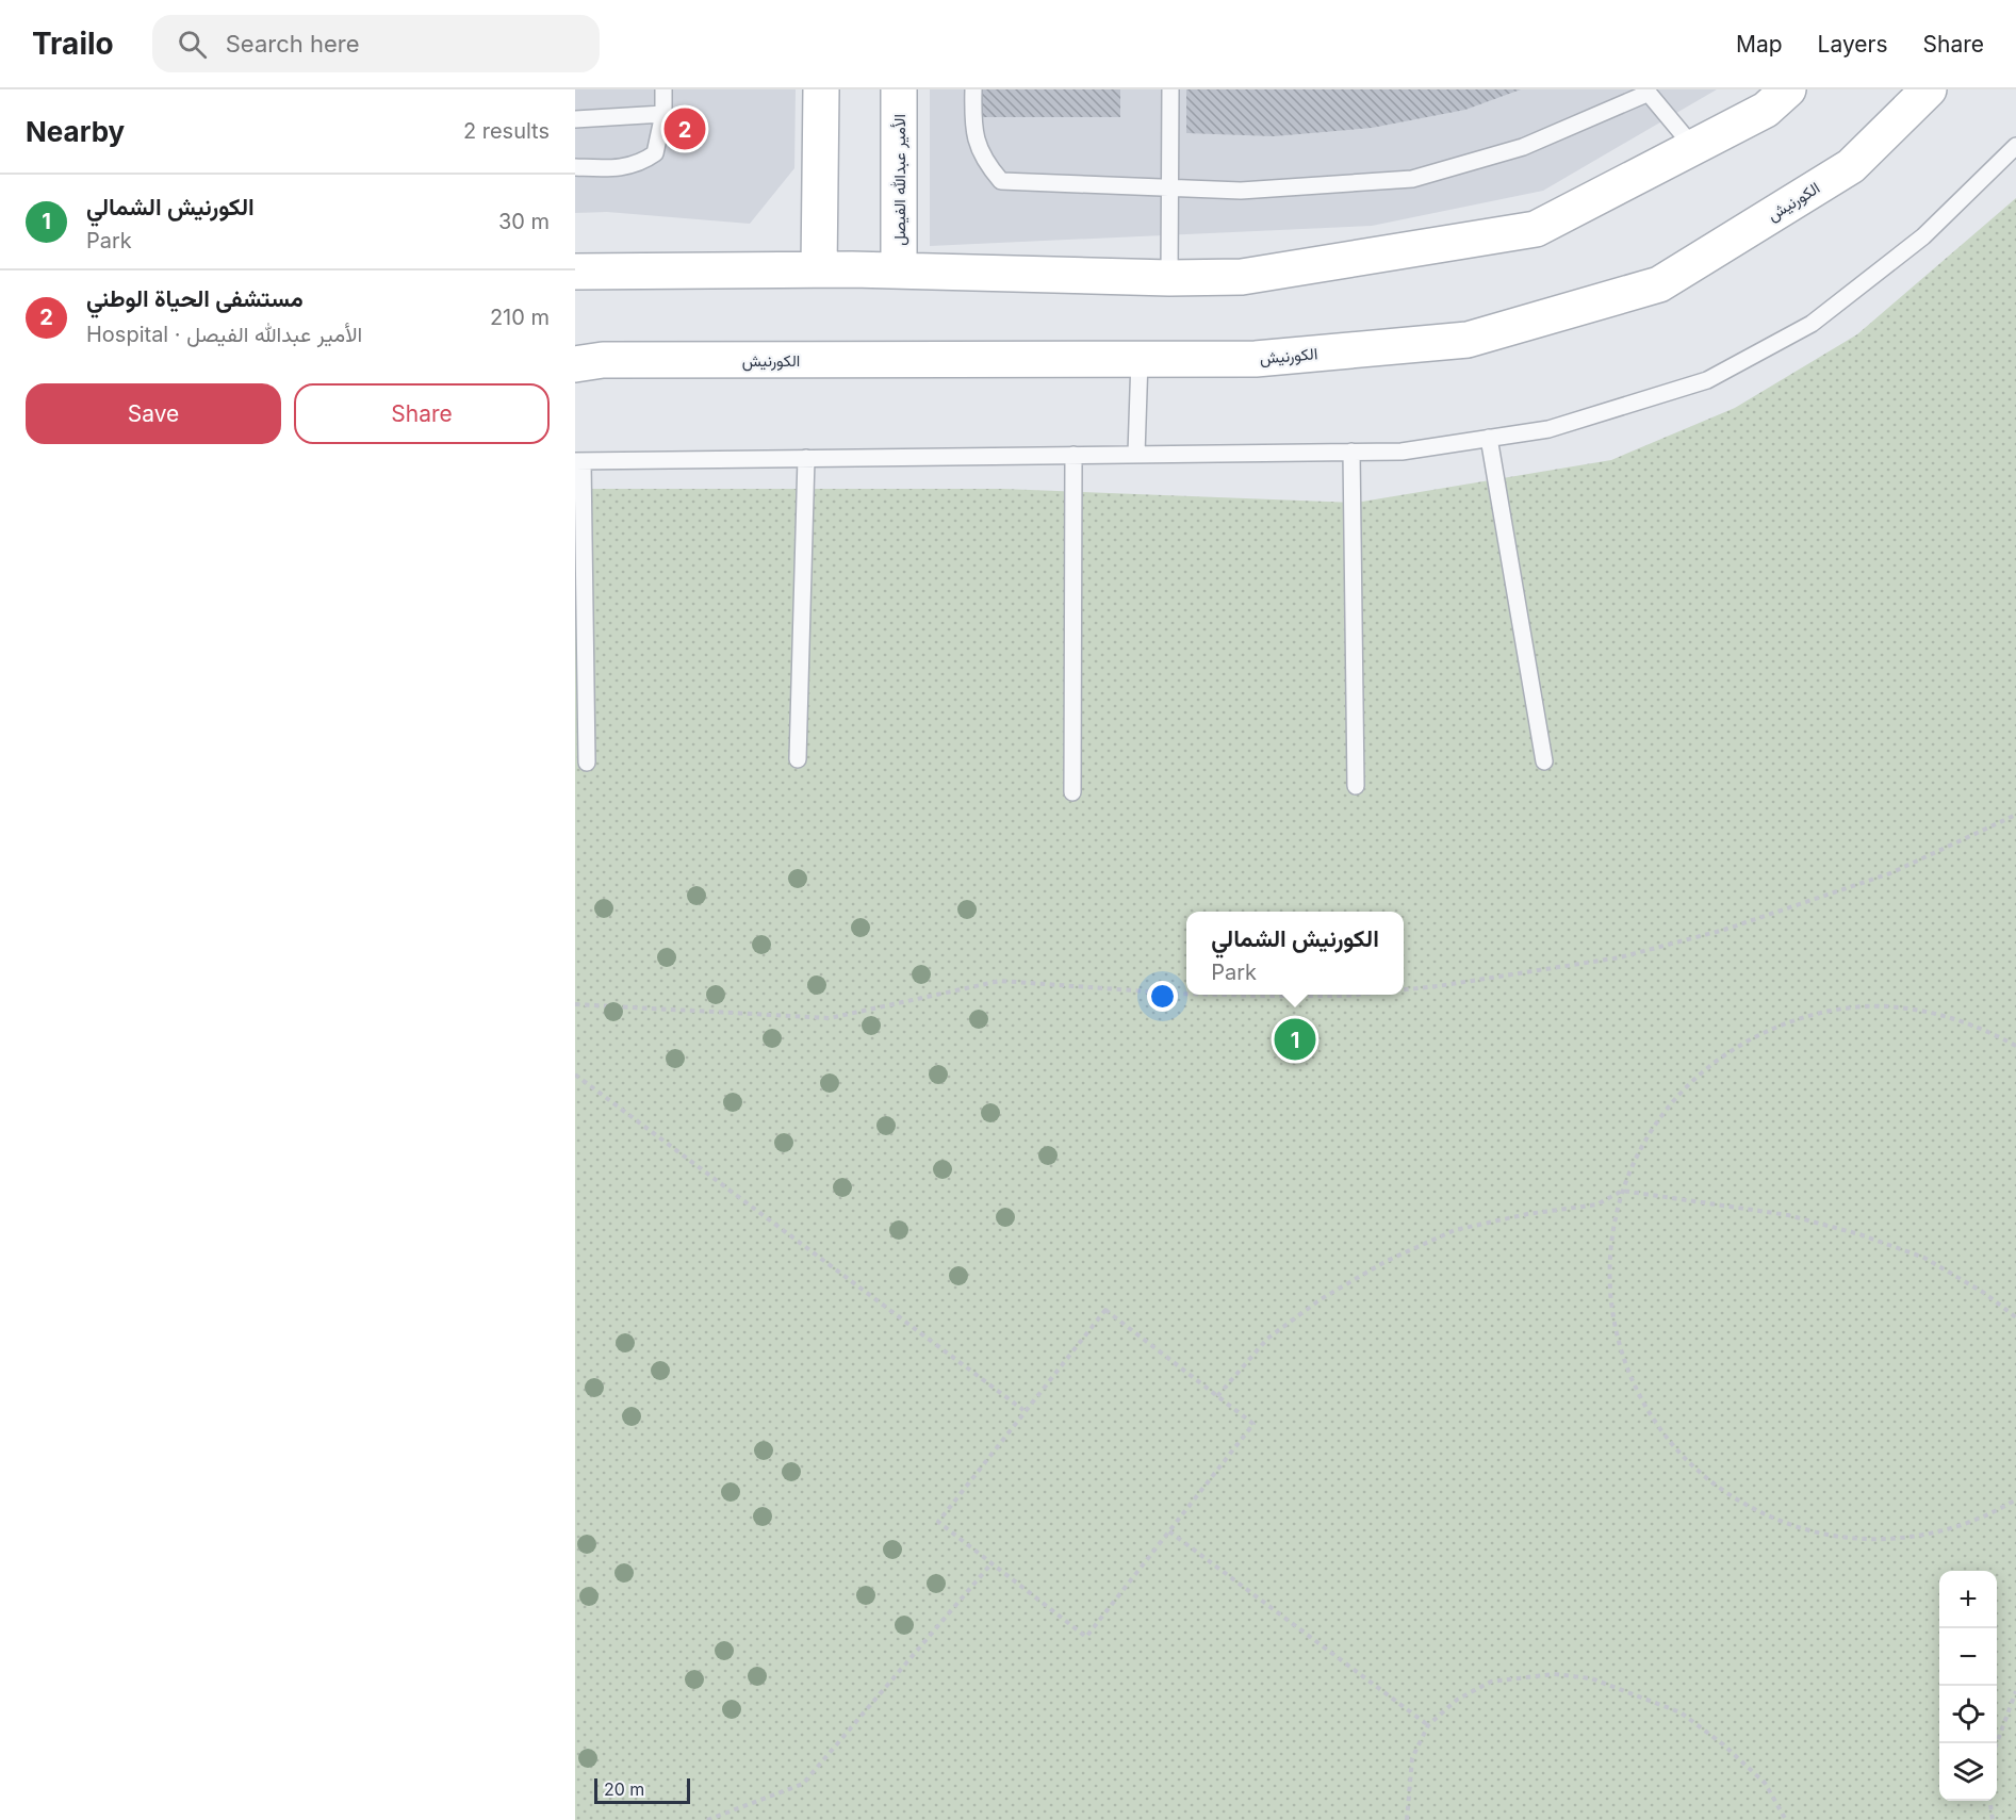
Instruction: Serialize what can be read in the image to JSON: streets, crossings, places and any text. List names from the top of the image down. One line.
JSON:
{"streets":{"main road":["الأمير عبدالله الفيصل","الكورنيش"]},"scale_bar":"20 m","page":{"header":"Trailo","search":"Search here","nav":["Map","Layers","Share"],"heading":["Nearby","2 results"],"pins":["2","1"],"list":[{"mark":"1","name":"الكورنيش الشمالي","note":"Park","value":"30 m"},{"mark":"2","name":"مستشفى الحياة الوطني","note":"Hospital · الأمير عبدالله الفيصل","value":"210 m"}],"buttons":["Save","Share"],"popup":["الكورنيش الشمالي","Park"],"map_buttons":["+","−"],"scale":"20 m"}}
